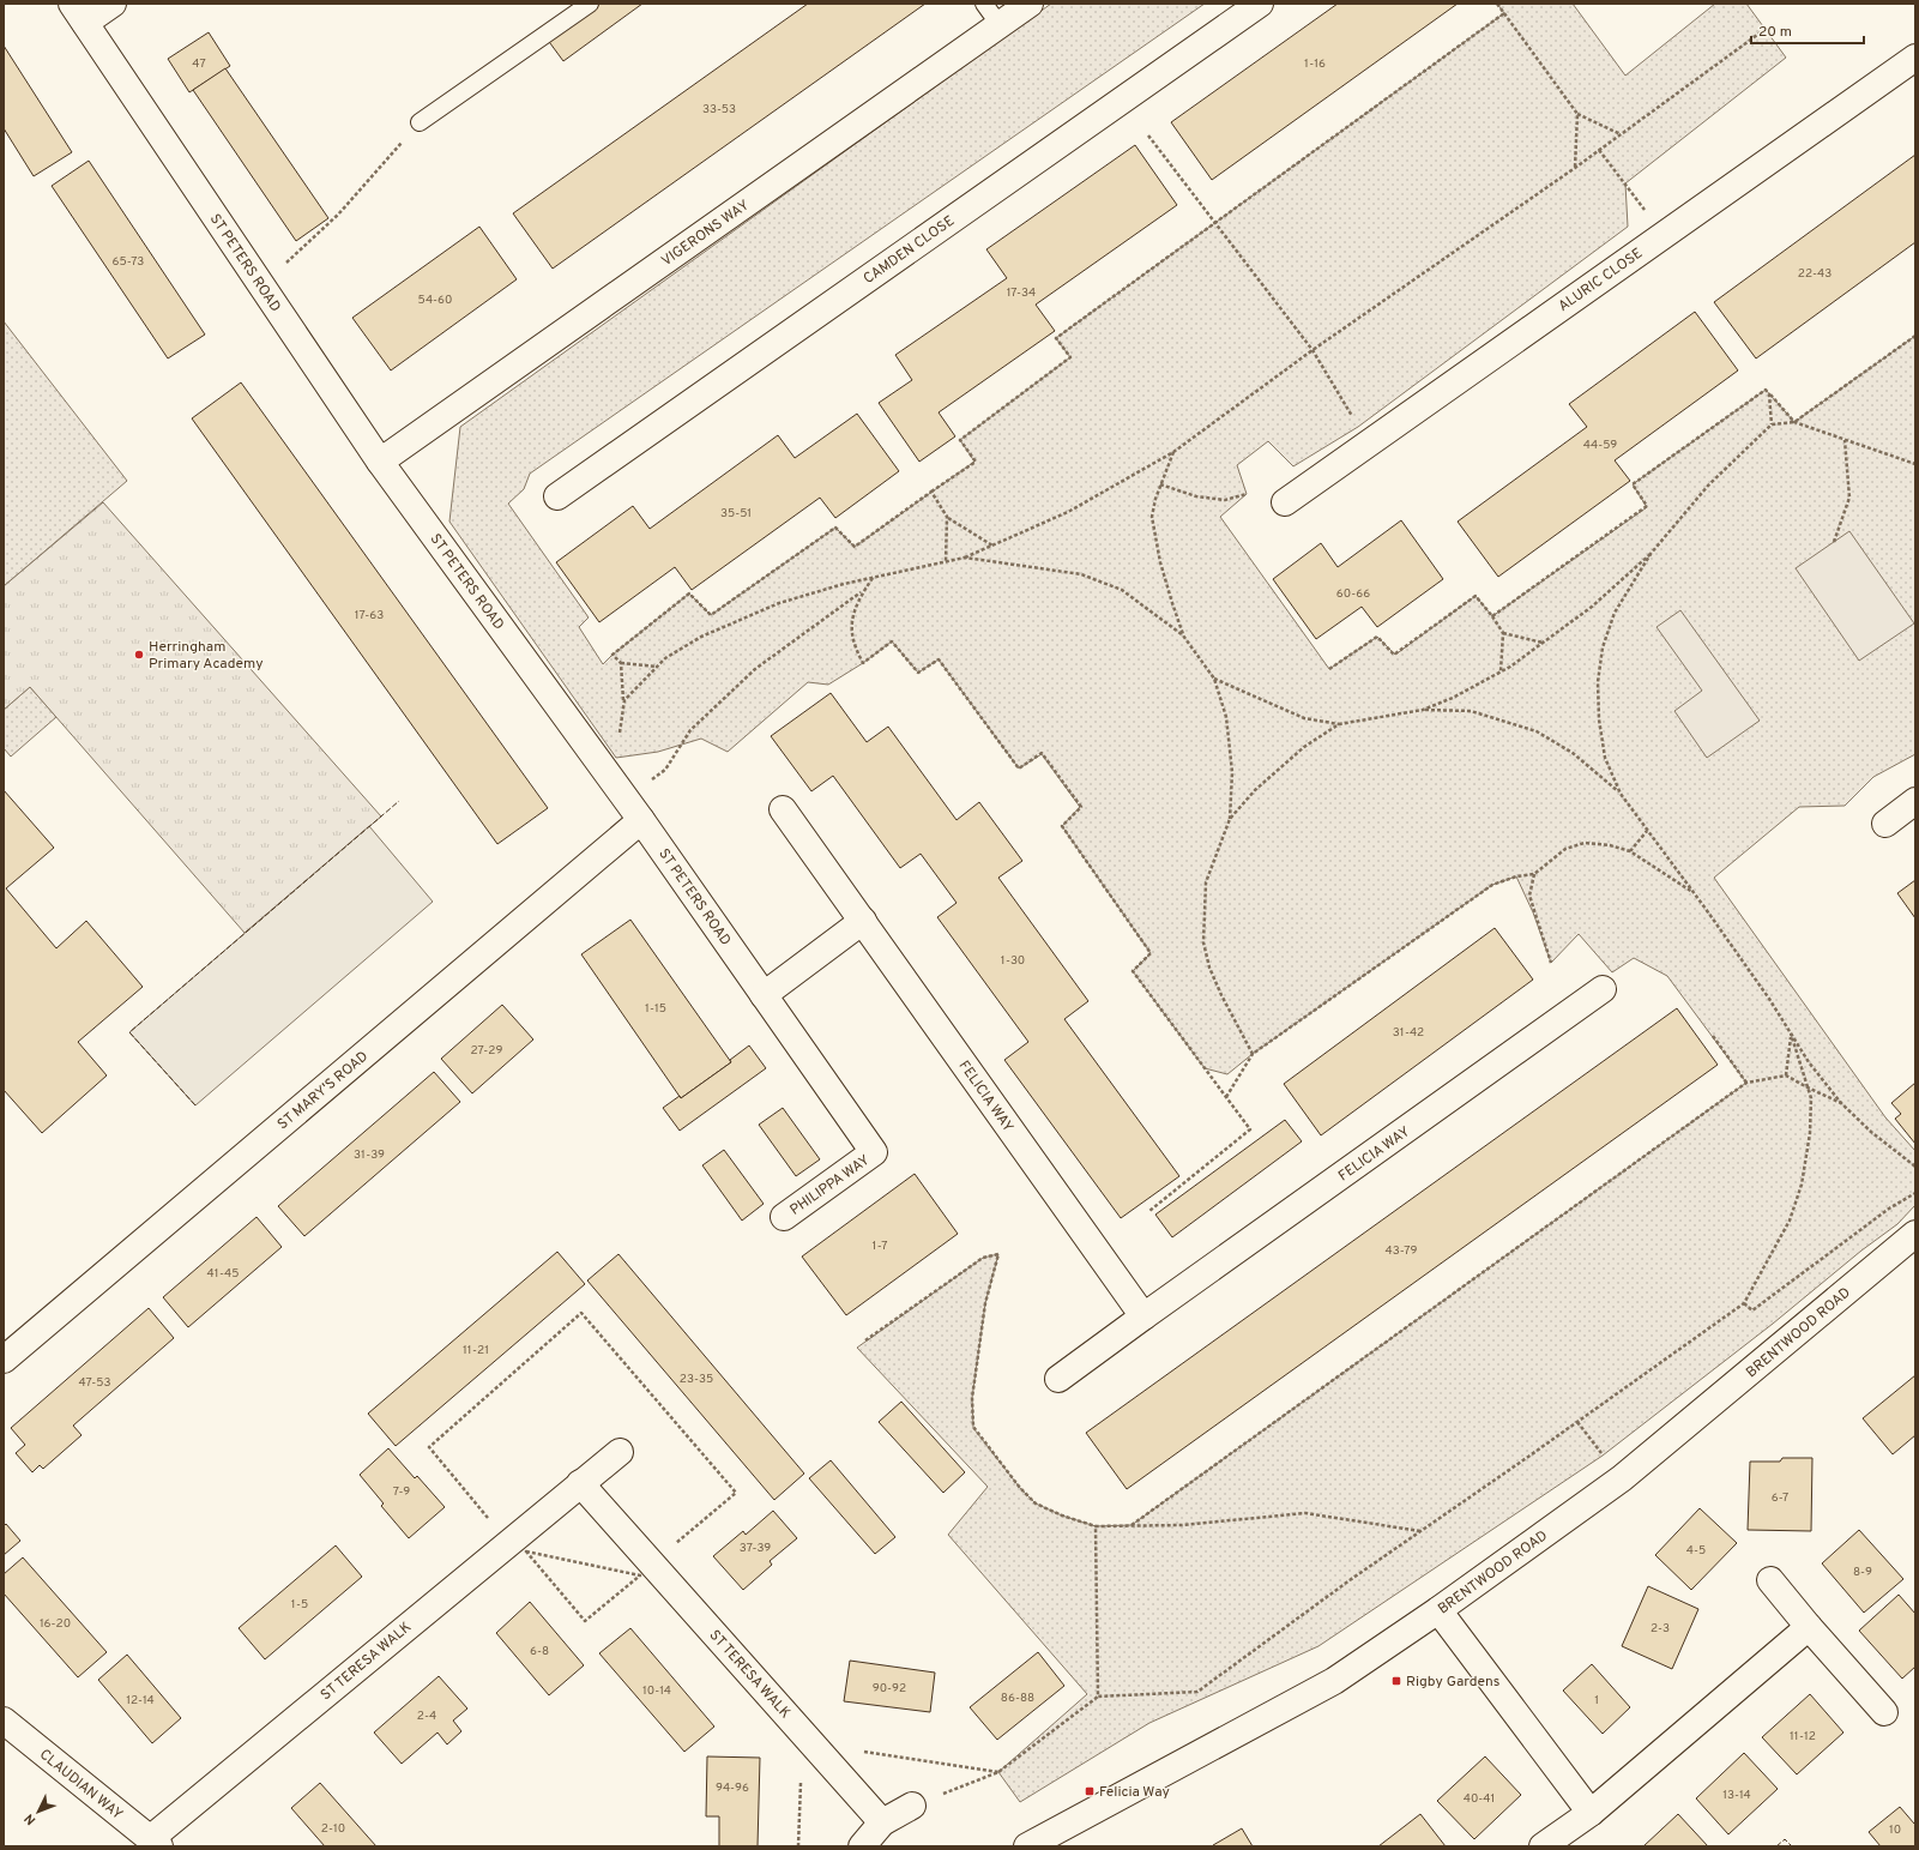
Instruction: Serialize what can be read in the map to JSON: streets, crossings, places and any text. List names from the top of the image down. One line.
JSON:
{"streets":{"street":["VIGERONS WAY","CAMDEN CLOSE","ST PETERS ROAD","ALURIC CLOSE","ST MARY'S ROAD","FELICIA WAY","PHILIPPA WAY","BRENTWOOD ROAD","ST TERESA WALK","CLAUDIAN WAY"]},"crossings":[["VIGERONS WAY","ST PETERS ROAD"],["ST PETERS ROAD","ST MARY'S ROAD"],["ST PETERS ROAD","PHILIPPA WAY"],["ST TERESA WALK","CLAUDIAN WAY"]],"places":{"other":["Herringham Primary Academy"],"transit":["Rigby Gardens","Felicia Way"]},"house_numbers":["47","1-16","33-53","65-73","22-43","17-34","54-60","44-59","35-51","60-66","17-63","1-30","1-15","31-42","27-29","31-39","1-7","43-79","41-45","11-21","23-35","47-53","7-9","6-7","37-39","4-5","8-9","1-5","16-20","2-3","6-8","90-92","10-14","86-88","12-14","1","2-4","11-12","94-96","13-14","40-41","2-10","10"],"scale_bar":"20 m","north":"bottom left"}
